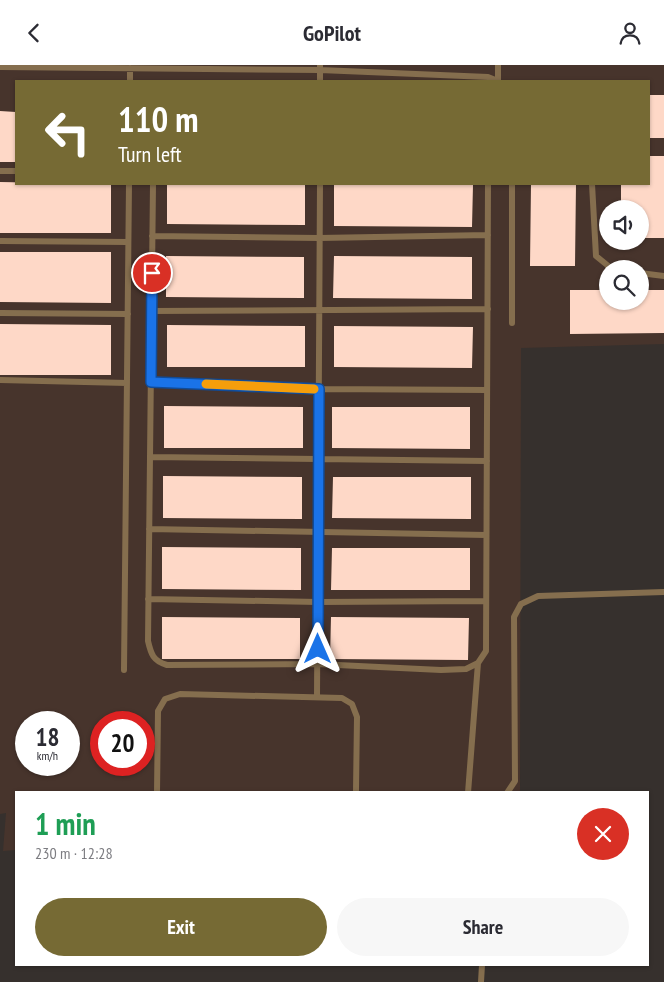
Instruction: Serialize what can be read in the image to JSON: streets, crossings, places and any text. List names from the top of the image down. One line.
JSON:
{"page":{"header":"GoPilot","turn":["110 m","Turn left"],"speed":"18 km/h","limit":"20","heading":["1 min","230 m · 12:28"],"buttons":["Exit","Share"]}}
